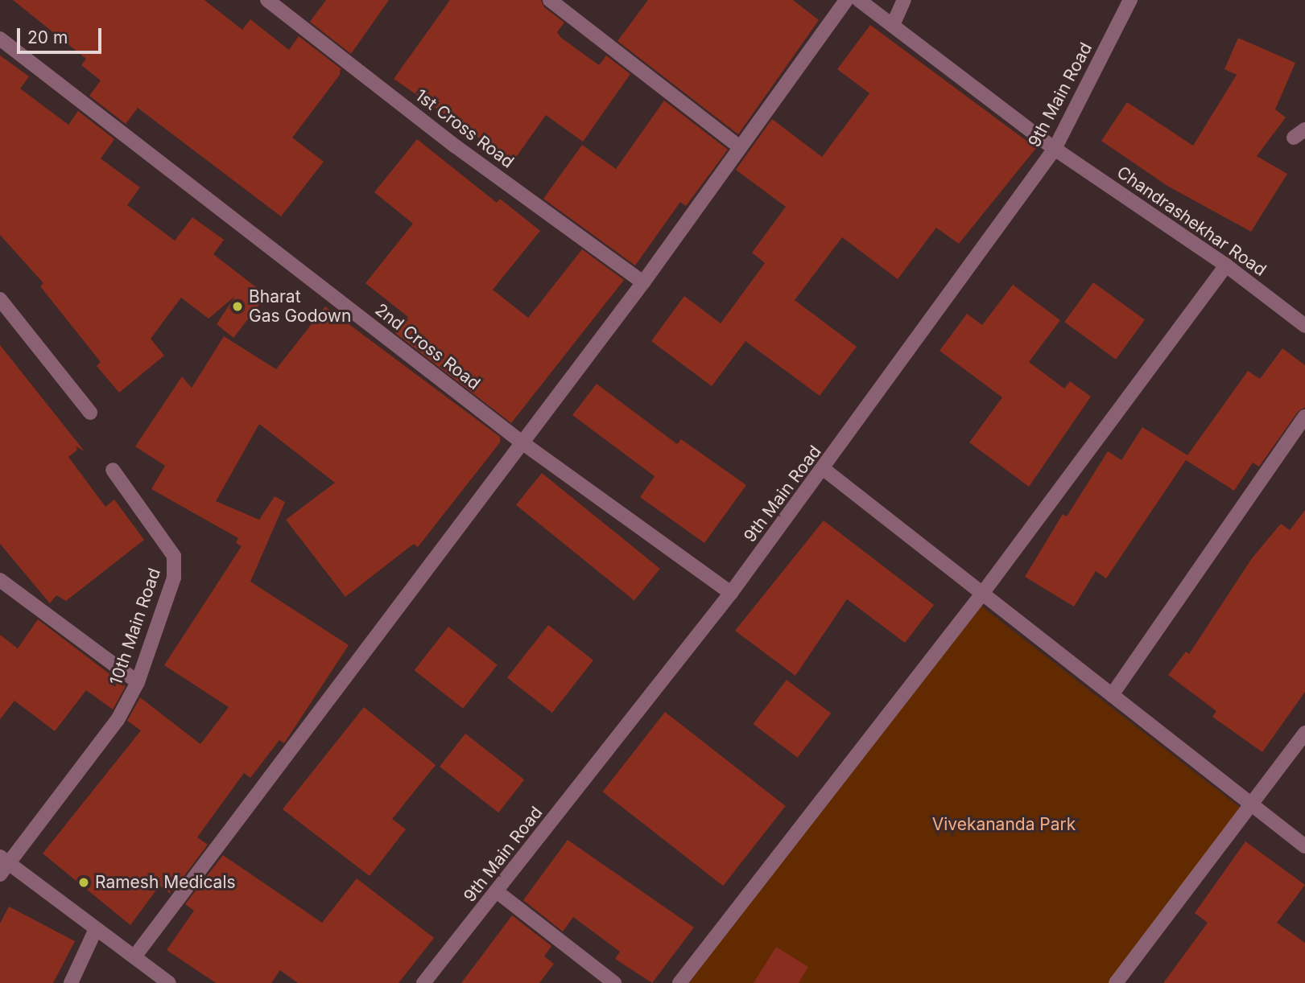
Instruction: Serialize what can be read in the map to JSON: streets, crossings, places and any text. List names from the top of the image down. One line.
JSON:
{"streets":{"street":["9th Main Road","1st Cross Road","Chandrashekhar Road","2nd Cross Road","10th Main Road"]},"crossings":[["9th Main Road","Chandrashekhar Road"],["9th Main Road","2nd Cross Road"]],"parks":["Vivekananda Park"],"places":["Bharat Gas Godown","Ramesh Medicals"],"scale_bar":"20 m"}
